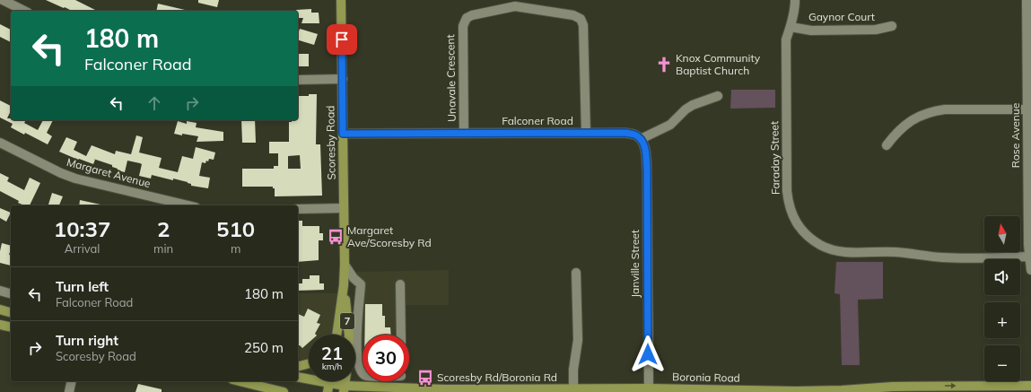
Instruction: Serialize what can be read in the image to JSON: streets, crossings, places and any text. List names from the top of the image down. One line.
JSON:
{"streets":{"main road":["Scoresby Road","7","Boronia Road"],"street":["Gaynor Court","Unavale Crescent","Falconer Road","Rose Avenue","Faraday Street","Margaret Avenue","Janville Street"]},"crossings":[["Gaynor Court","Faraday Street"],["Unavale Crescent","Falconer Road"],["Falconer Road","Scoresby Road"],["Falconer Road","Janville Street"],["Rose Avenue","Faraday Street"],["Janville Street","Boronia Road"]],"one_way":["Boronia Road"],"places":{"church":["Knox Community Baptist Church"],"bus stop":["Margaret Ave/Scoresby Rd","Scoresby Rd/Boronia Rd"]},"north":"top","page":{"turn":["180 m","Falconer Road"],"eta":["10:37","Arrival","2","min","510","m"],"map_buttons":["+","−"],"list":[{"name":"Turn left","note":"Falconer Road","value":"180 m"},{"name":"Turn right","note":"Scoresby Road","value":"250 m"}],"speed":"21 km/h","limit":"30"}}
